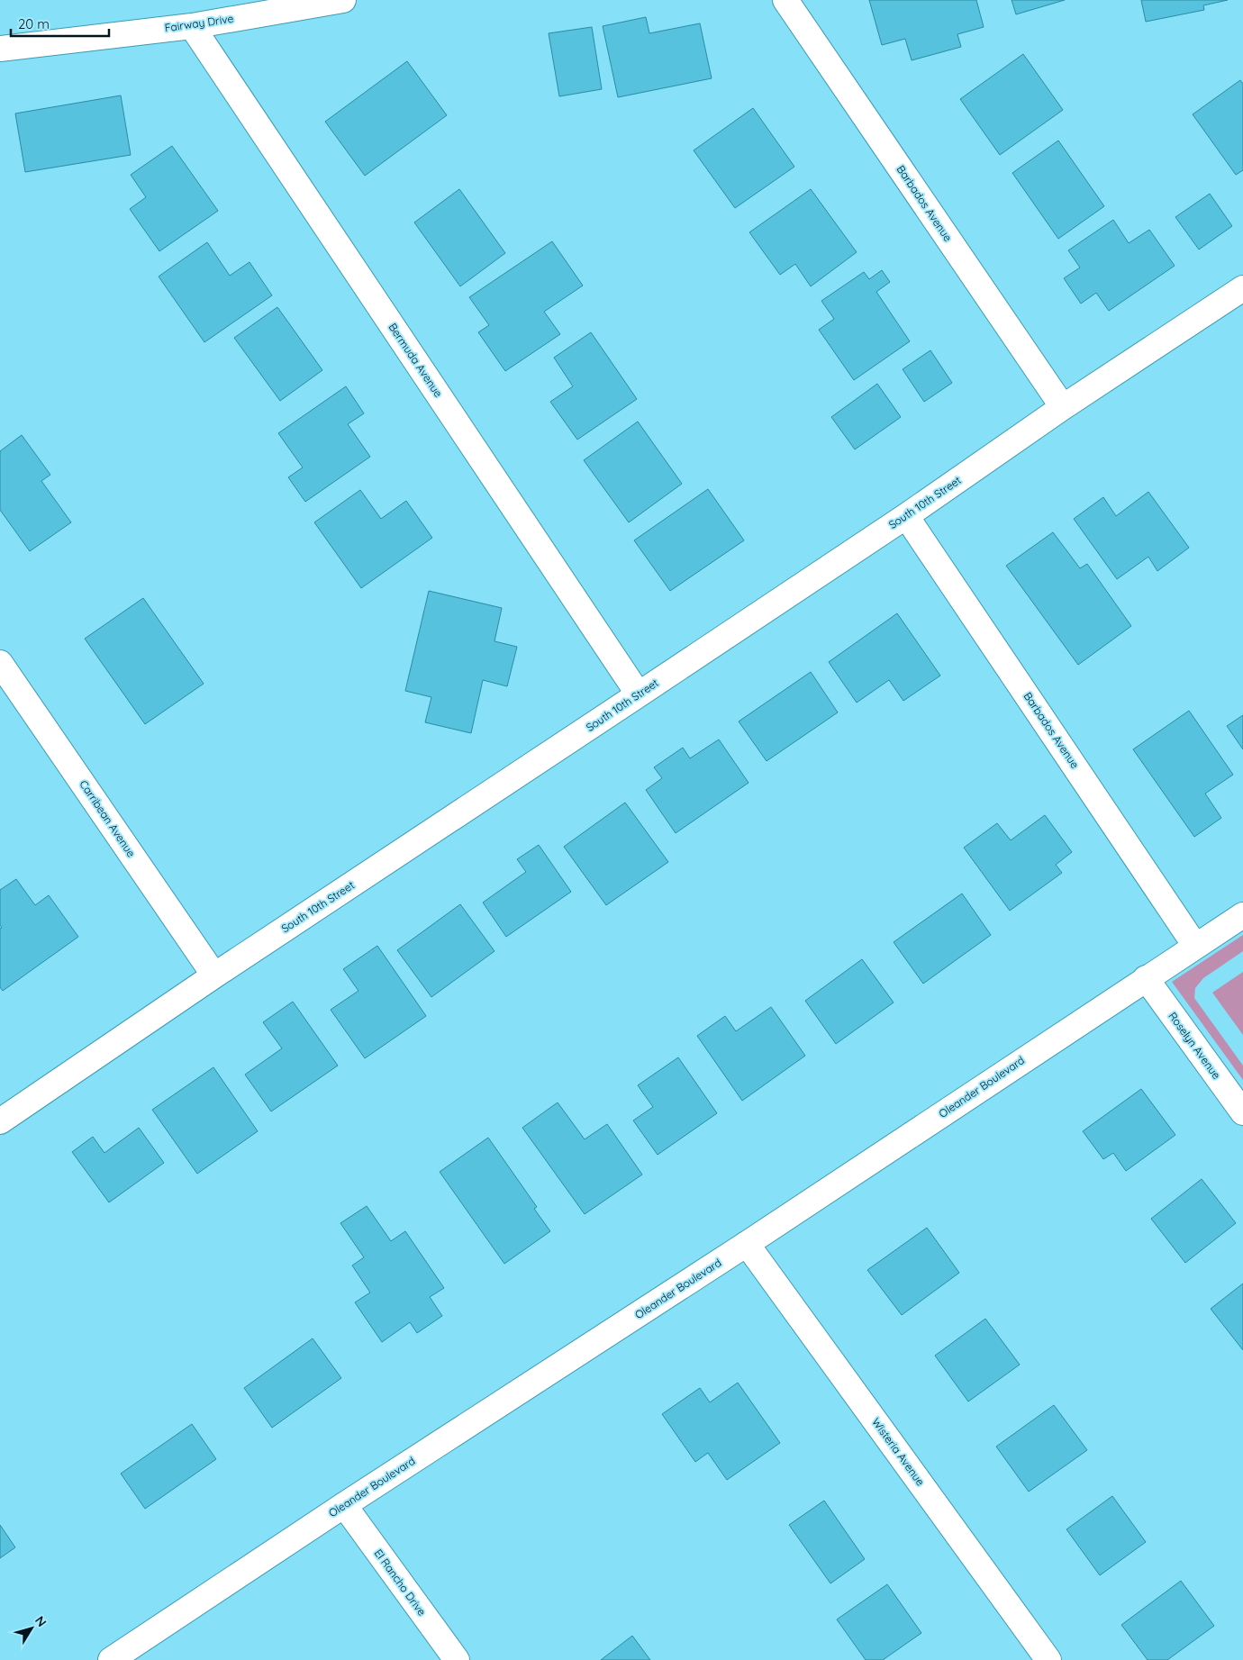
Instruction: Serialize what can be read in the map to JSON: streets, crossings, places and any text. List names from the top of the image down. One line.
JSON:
{"streets":{"street":["Fairway Drive","Barbados Avenue","Bermuda Avenue","South 10th Street","Carribean Avenue","Roselyn Avenue","Oleander Boulevard","Wisteria Avenue","El Rancho Drive"]},"crossings":[["Fairway Drive","Bermuda Avenue"],["Barbados Avenue","South 10th Street"],["Barbados Avenue","Oleander Boulevard"],["Bermuda Avenue","South 10th Street"],["South 10th Street","Carribean Avenue"],["Roselyn Avenue","Oleander Boulevard"],["Oleander Boulevard","Wisteria Avenue"],["Oleander Boulevard","El Rancho Drive"]],"scale_bar":"20 m","north":"top right"}
